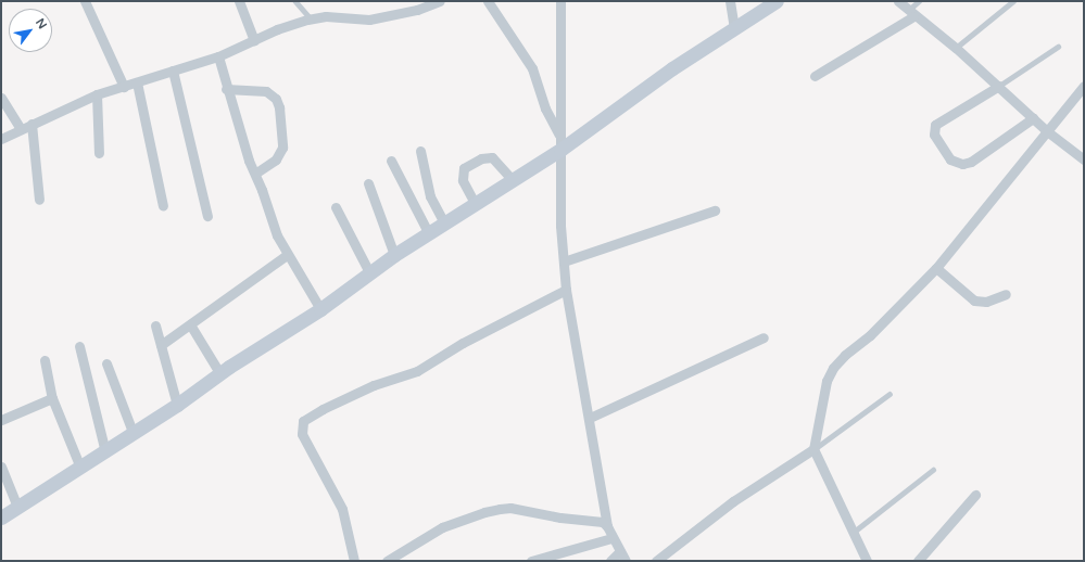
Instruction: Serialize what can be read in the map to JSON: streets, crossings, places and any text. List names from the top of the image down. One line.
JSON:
{"north":"top right"}
